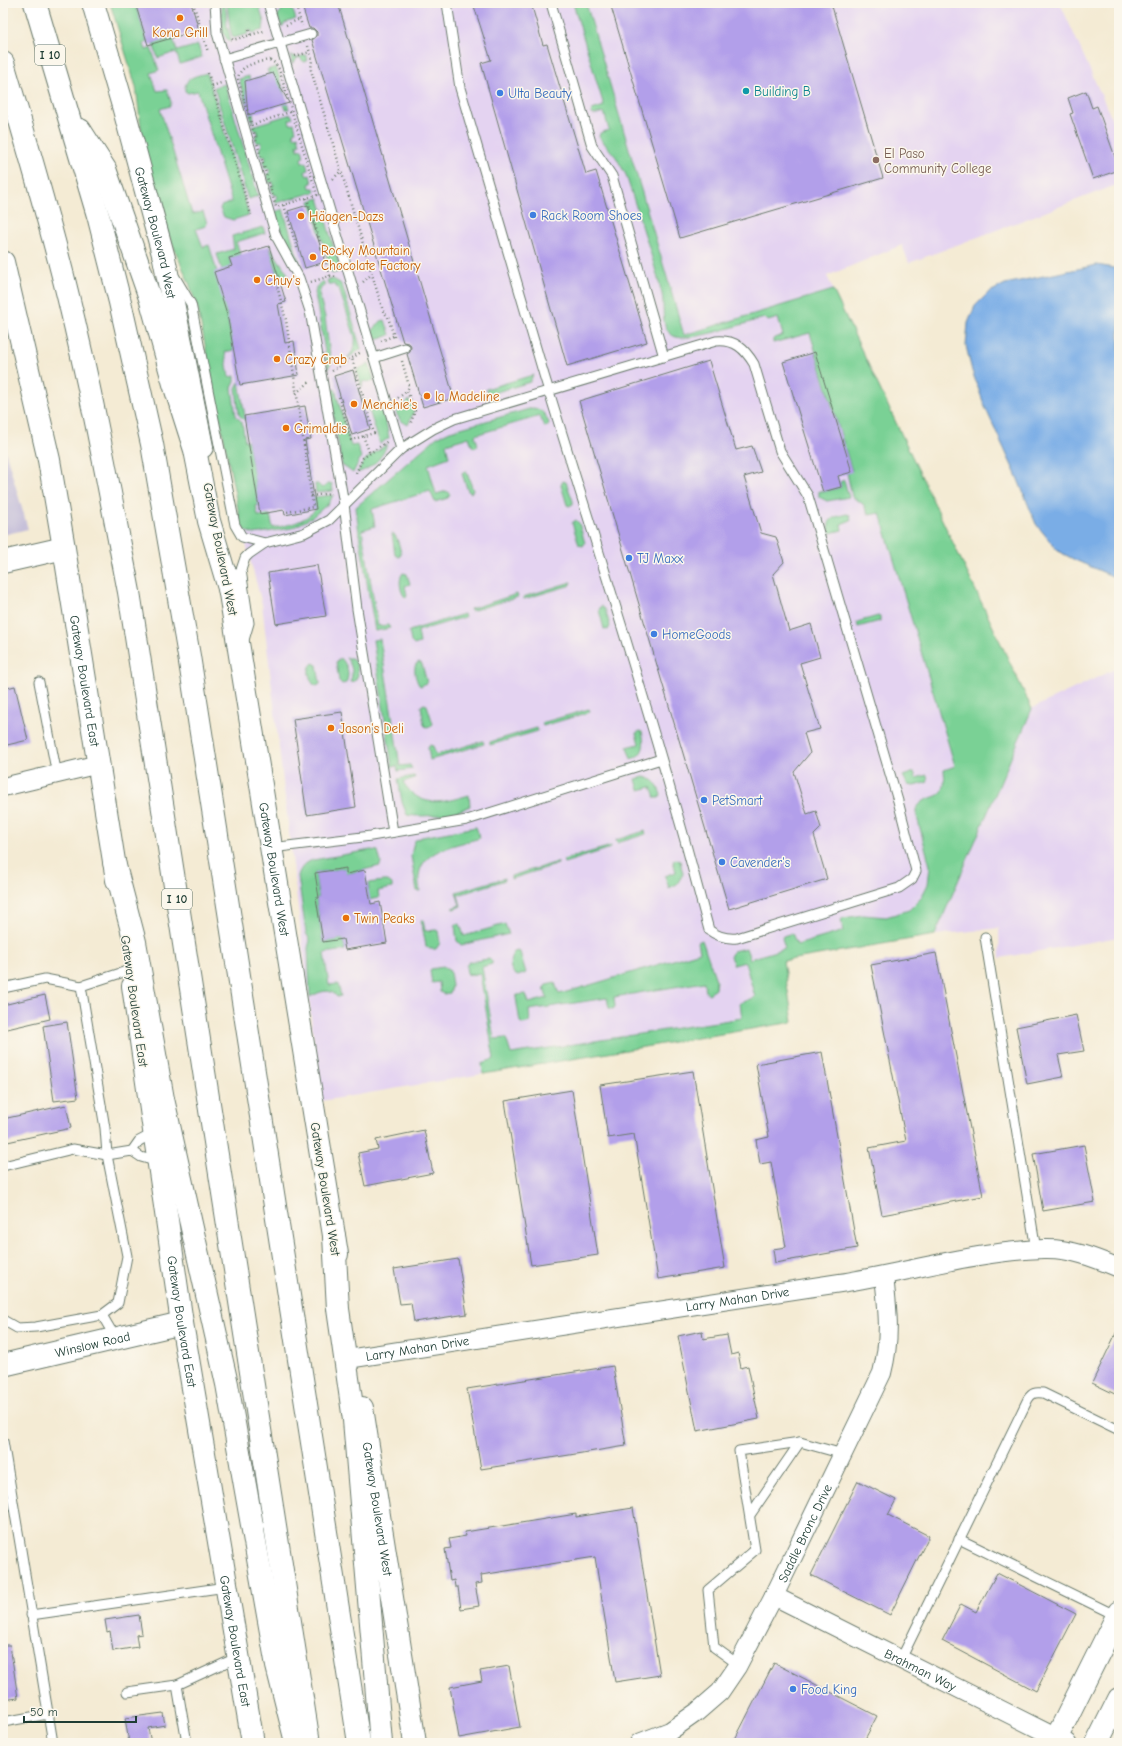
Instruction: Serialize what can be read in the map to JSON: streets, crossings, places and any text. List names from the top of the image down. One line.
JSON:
{"streets":{"main road":["I 10","Gateway Boulevard West","Gateway Boulevard East","Winslow Road"],"street":["Larry Mahan Drive","Saddle Bronc Drive","Brahman Way"]},"crossings":[["Gateway Boulevard West","Larry Mahan Drive"],["Gateway Boulevard East","Winslow Road"],["Larry Mahan Drive","Saddle Bronc Drive"],["Saddle Bronc Drive","Brahman Way"]],"places":["Kona Grill","Building B","Ulta Beauty","El Paso Community College","Rack Room Shoes","Häagen-Dazs","Rocky Mountain Chocolate Factory","Chuy's","Crazy Crab","la Madeline","Menchie's","Grimaldis","TJ Maxx","HomeGoods","Jason's Deli","PetSmart","Cavender's","Twin Peaks","Food King"],"scale_bar":"50 m"}
